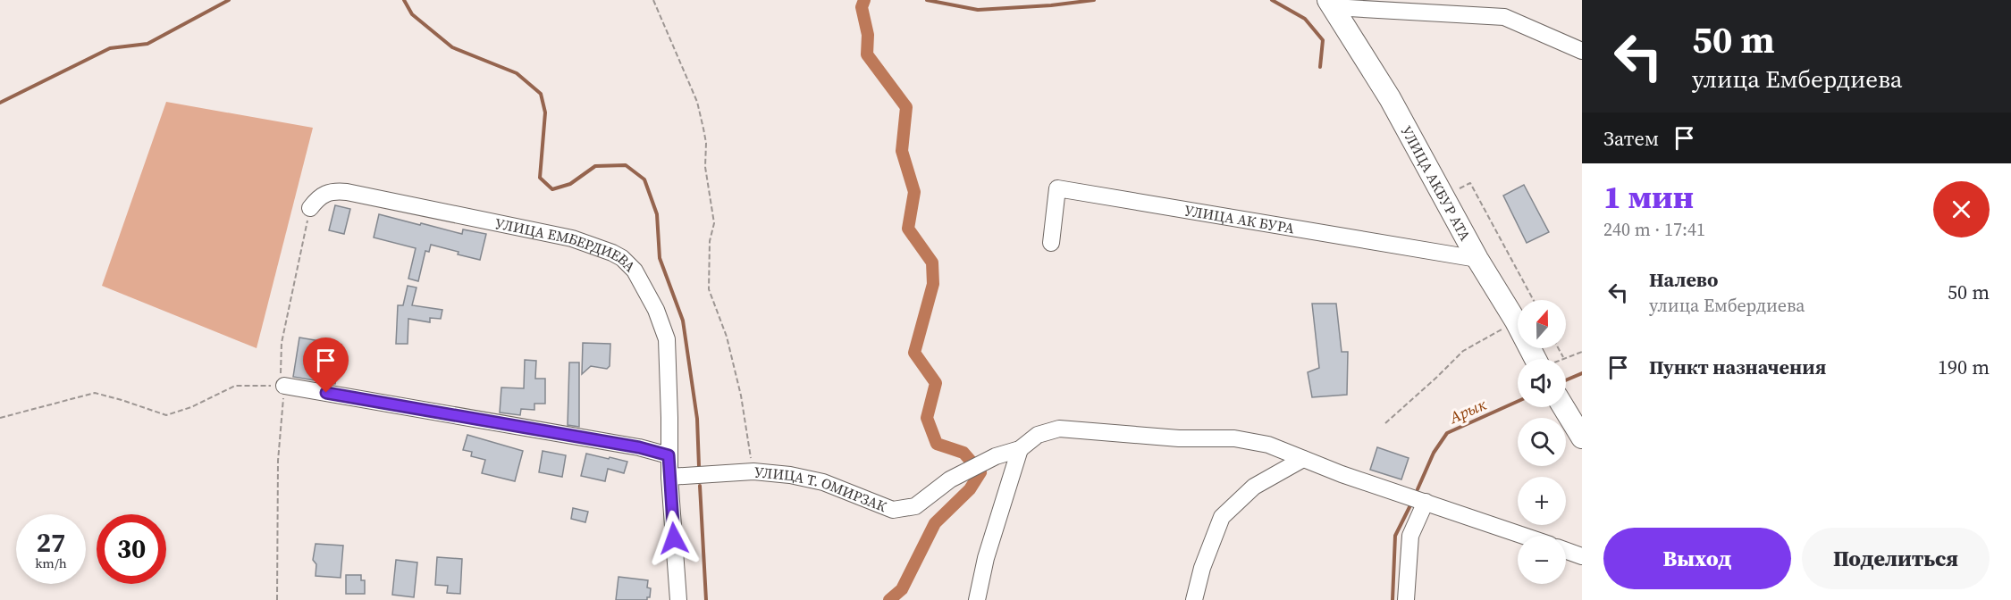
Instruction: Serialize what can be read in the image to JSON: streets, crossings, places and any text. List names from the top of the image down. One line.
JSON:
{"streets":{"main road":["УЛИЦА АКБУР АТА"],"street":["УЛИЦА АК БУРА","УЛИЦА ЕМБЕРДИЕВА","УЛИЦА Т. ОМИРЗАК"]},"crossings":[["УЛИЦА АКБУР АТА","УЛИЦА АК БУРА"],["УЛИЦА ЕМБЕРДИЕВА","УЛИЦА Т. ОМИРЗАК"]],"water":["Арык"],"north":"top","page":{"turn":["50 m","улица Ембердиева"],"then":"Затем","heading":["1 мин","240 m · 17:41"],"list":[{"name":"Налево","note":"улица Ембердиева","value":"50 m"},{"name":"Пункт назначения","value":"190 m"}],"map_buttons":["+","−"],"speed":"27 km/h","limit":"30","buttons":["Выход","Поделиться"]}}
